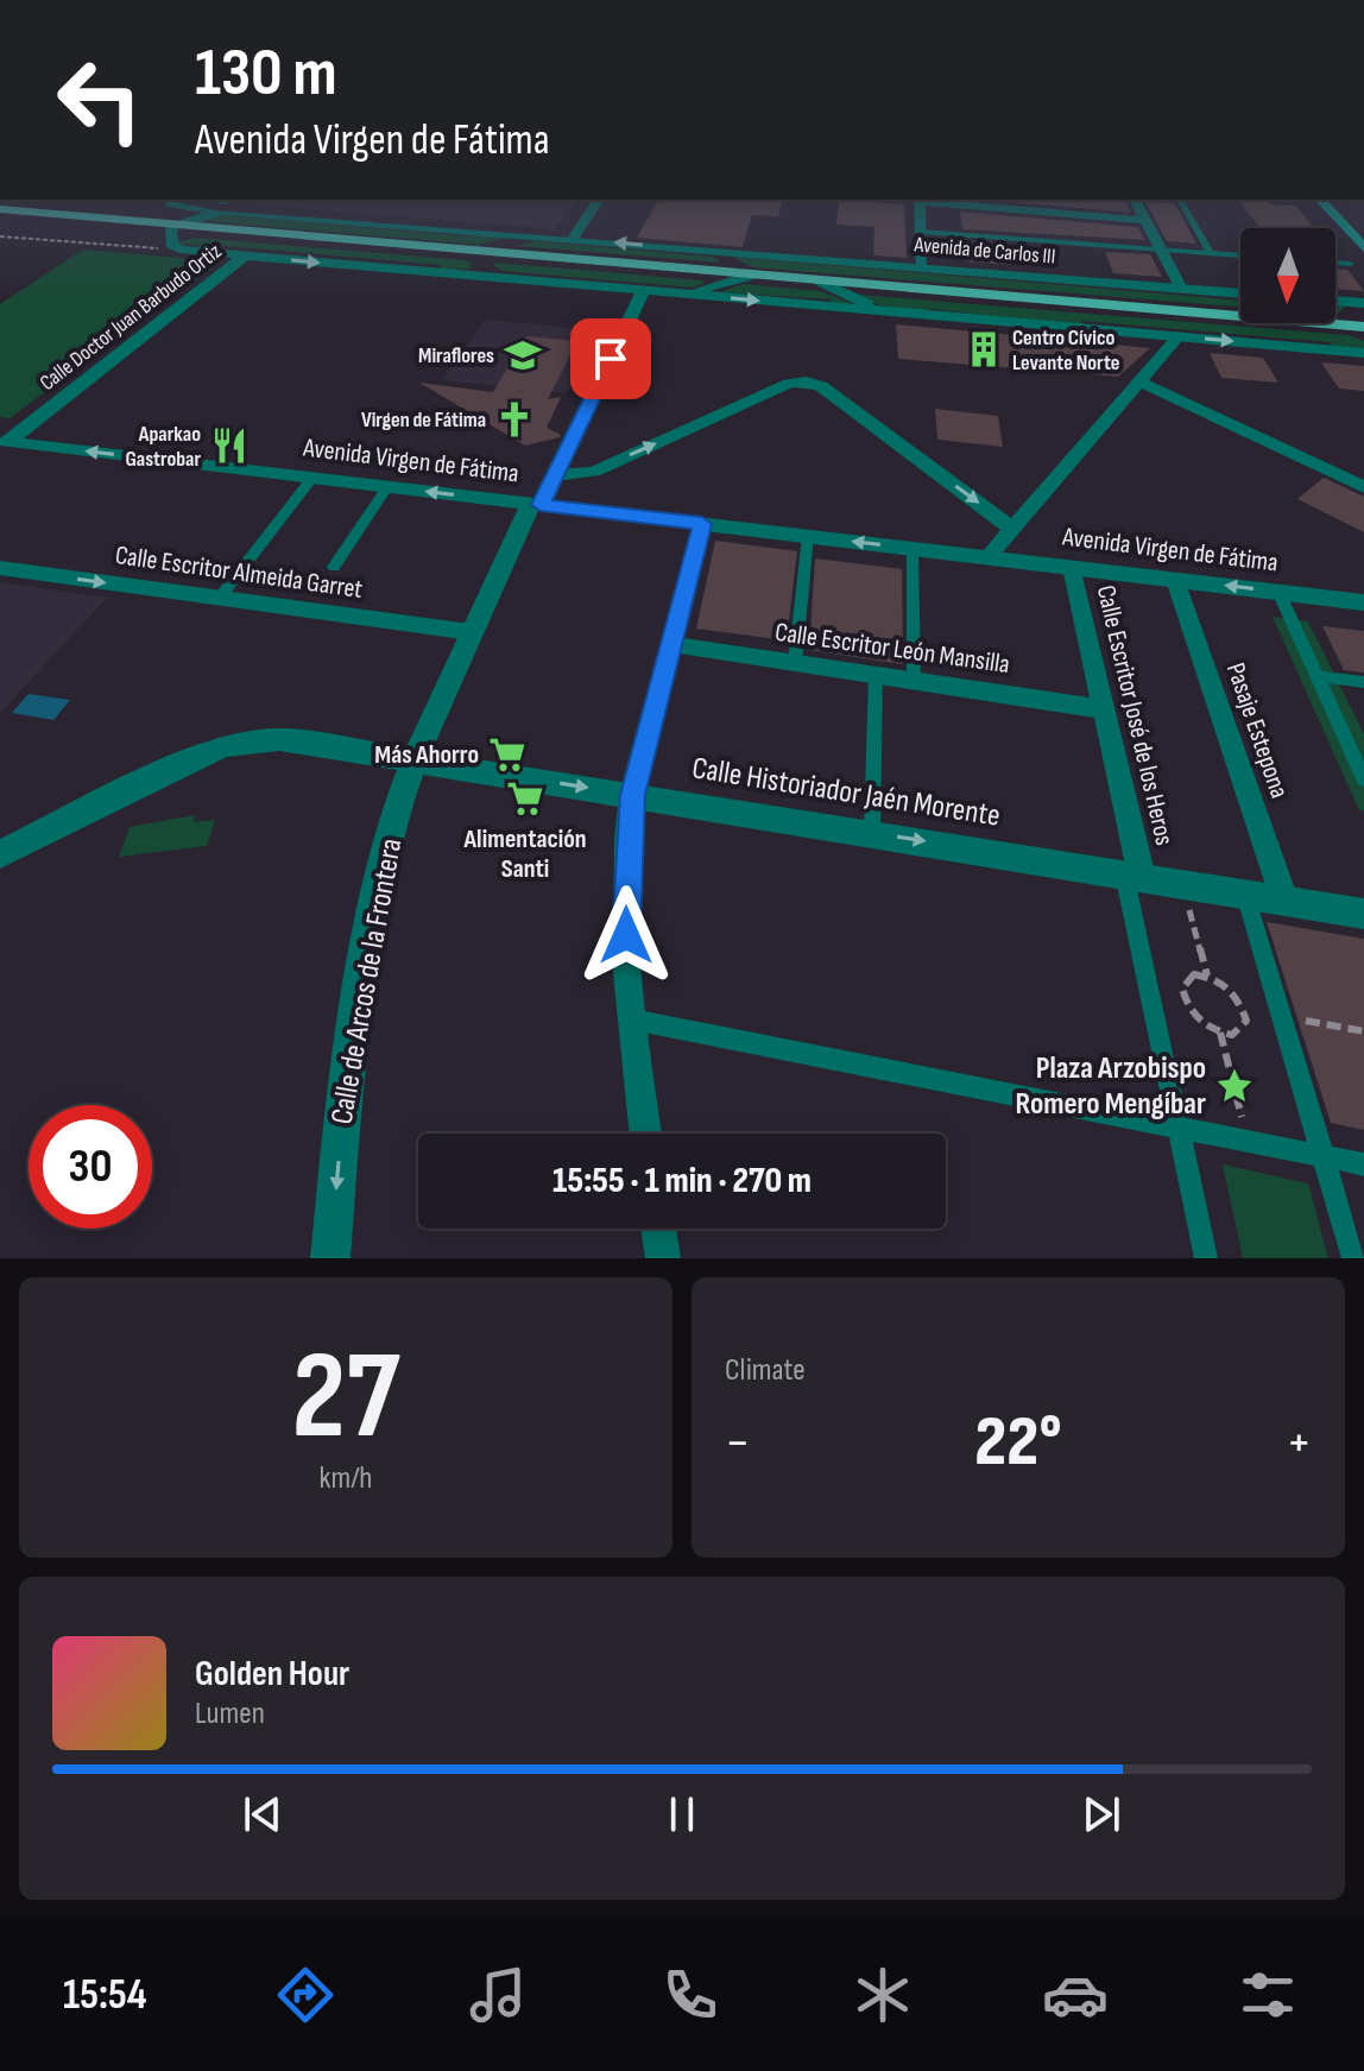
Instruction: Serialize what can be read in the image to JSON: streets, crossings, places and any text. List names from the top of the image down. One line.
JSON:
{"streets":{"main road":["Avenida de Carlos III"],"street":["Calle Doctor Juan Barbudo Ortiz","Avenida Virgen de Fátima","Calle Escritor Almeida Garret","Calle Escritor León Mansilla","Calle Escritor José de los Heros","Pasaje Estepona","Calle Historiador Jaén Morente","Calle de Arcos de la Frontera"]},"crossings":[["Avenida de Carlos III","Calle Doctor Juan Barbudo Ortiz"],["Avenida de Carlos III","Calle de Arcos de la Frontera"],["Calle Doctor Juan Barbudo Ortiz","Avenida Virgen de Fátima"],["Avenida Virgen de Fátima","Calle Escritor José de los Heros"],["Avenida Virgen de Fátima","Pasaje Estepona"],["Avenida Virgen de Fátima","Calle de Arcos de la Frontera"],["Calle Escritor Almeida Garret","Calle de Arcos de la Frontera"],["Calle Escritor León Mansilla","Calle Escritor José de los Heros"],["Calle Escritor José de los Heros","Calle Historiador Jaén Morente"],["Pasaje Estepona","Calle Historiador Jaén Morente"],["Calle Historiador Jaén Morente","Calle de Arcos de la Frontera"]],"one_way":["Avenida Virgen de Fátima","Calle Escritor Almeida Garret","Calle de Arcos de la Frontera"],"places":{"building":["Centro Cívico Levante Norte"],"school or university":["Miraflores"],"church":["Virgen de Fátima"],"restaurant":["Aparkao Gastrobar"],"supermarket":["Más Ahorro","Alimentación Santi"],"place":["Plaza Arzobispo Romero Mengíbar"]},"north":"bottom","page":{"turn":["130 m","Avenida Virgen de Fátima"],"limit":"30","trip":"15:55 · 1 min · 270 m","tile":[["27","km/h"],"Climate"],"heat":["−","22°","+"],"song":["Golden Hour","Lumen"],"tabs":"15:54"}}
